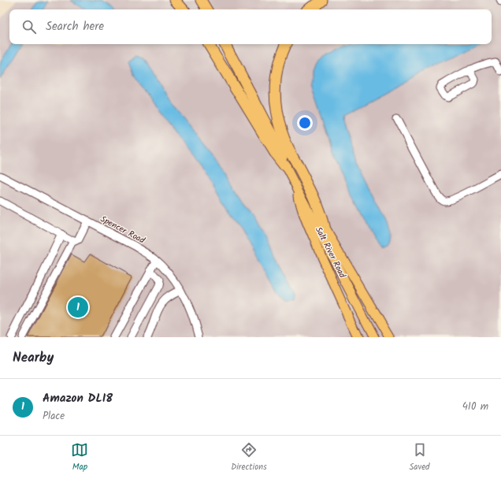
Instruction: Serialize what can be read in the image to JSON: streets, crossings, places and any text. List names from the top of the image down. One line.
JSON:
{"streets":{"main road":["Salt River Road"],"street":["Spencer Road"]},"page":{"search":"Search here","pins":"1","heading":"Nearby","list":[{"mark":"1","name":"Amazon DLI8","note":"Place","value":"410 m"}],"nav":["Map","Directions","Saved"]}}
